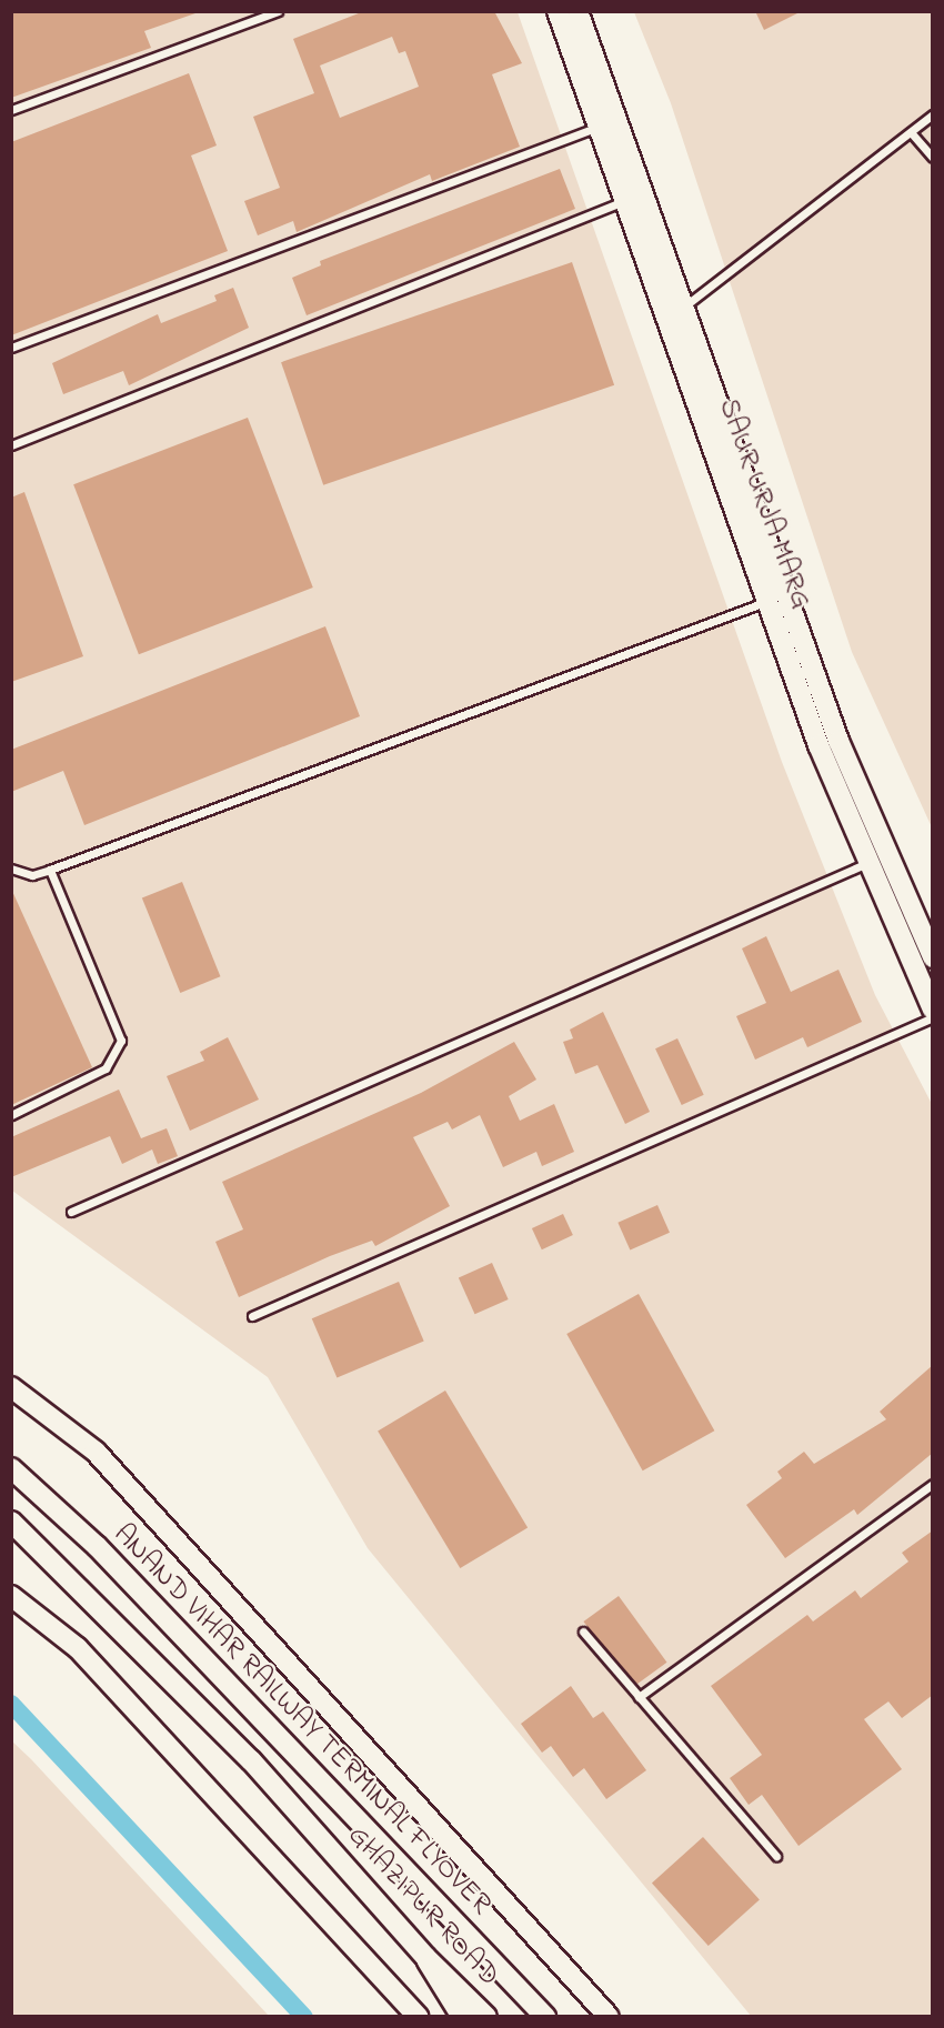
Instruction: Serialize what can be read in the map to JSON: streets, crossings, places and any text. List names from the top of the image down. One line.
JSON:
{"streets":{"main road":["SAUR URJA MARG","ANAND VIHAR RAILWAY TERMINAL FLYOVER","GHAZIPUR ROAD"]}}
